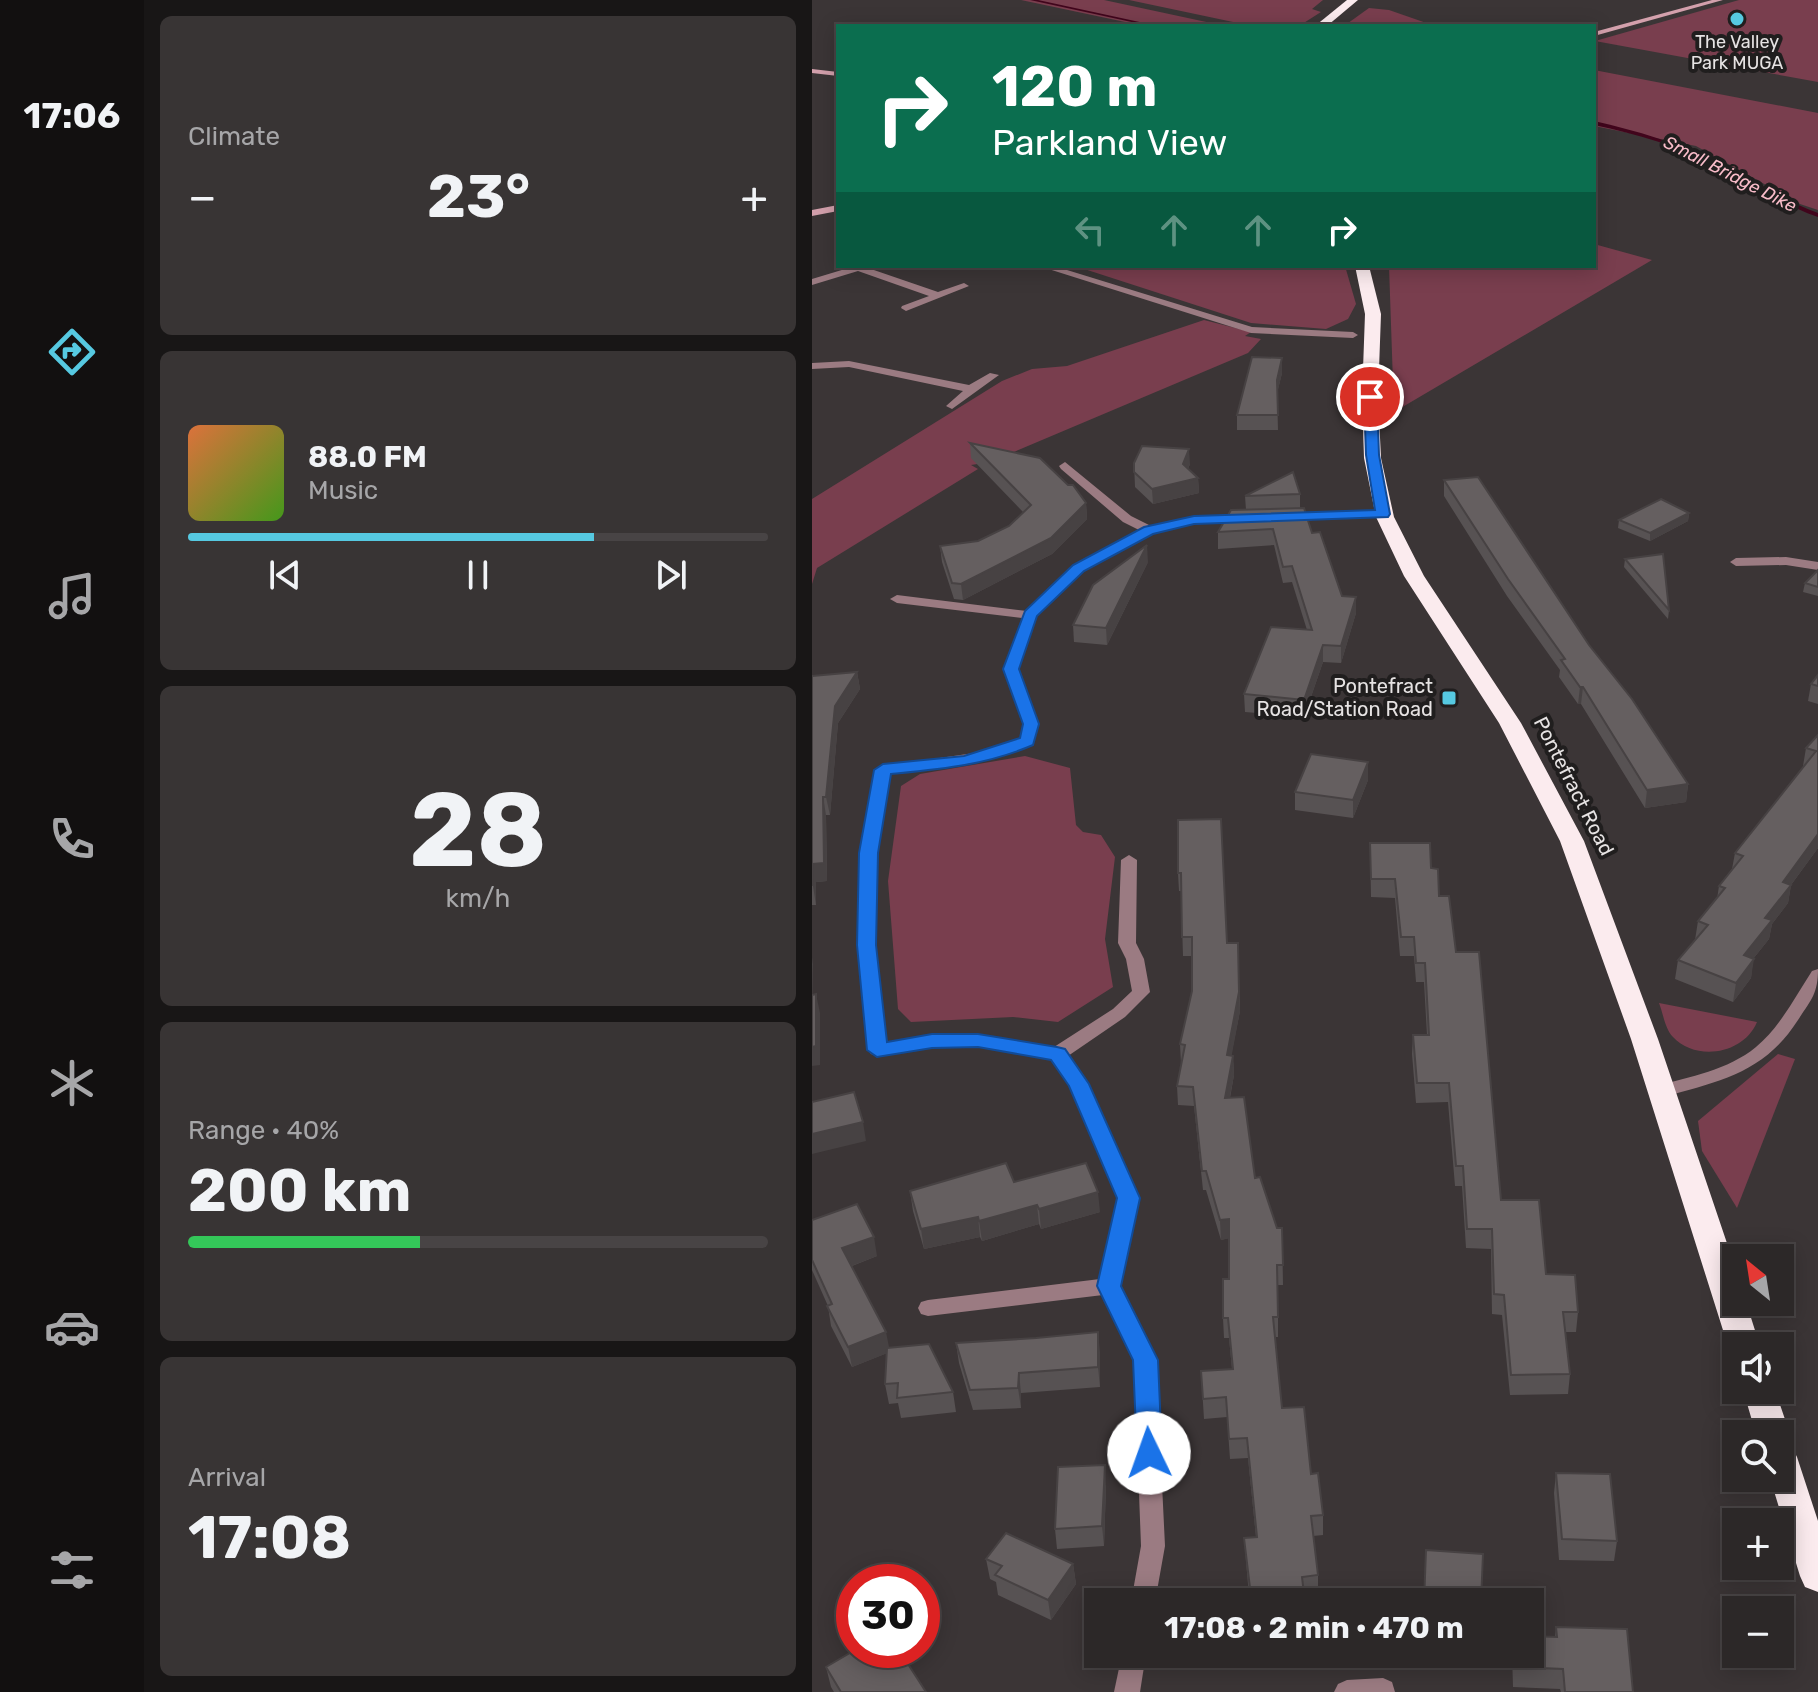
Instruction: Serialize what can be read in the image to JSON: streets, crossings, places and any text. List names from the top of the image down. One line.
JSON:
{"streets":{"highway":["Pontefract Road"]},"water":["Small Bridge Dike"],"places":{"other":["The Valley Park MUGA"],"transit":["Pontefract Road/Station Road"]},"north":"top left","page":{"tabs":"17:06","tile":["Climate",["28","km/h"],["Range · 40%","200 km"],["Arrival","17:08"]],"turn":["120 m","Parkland View"],"heat":["−","23°","+"],"song":["88.0 FM","Music"],"map_buttons":["+","−"],"limit":"30","trip":"17:08 · 2 min · 470 m"}}
